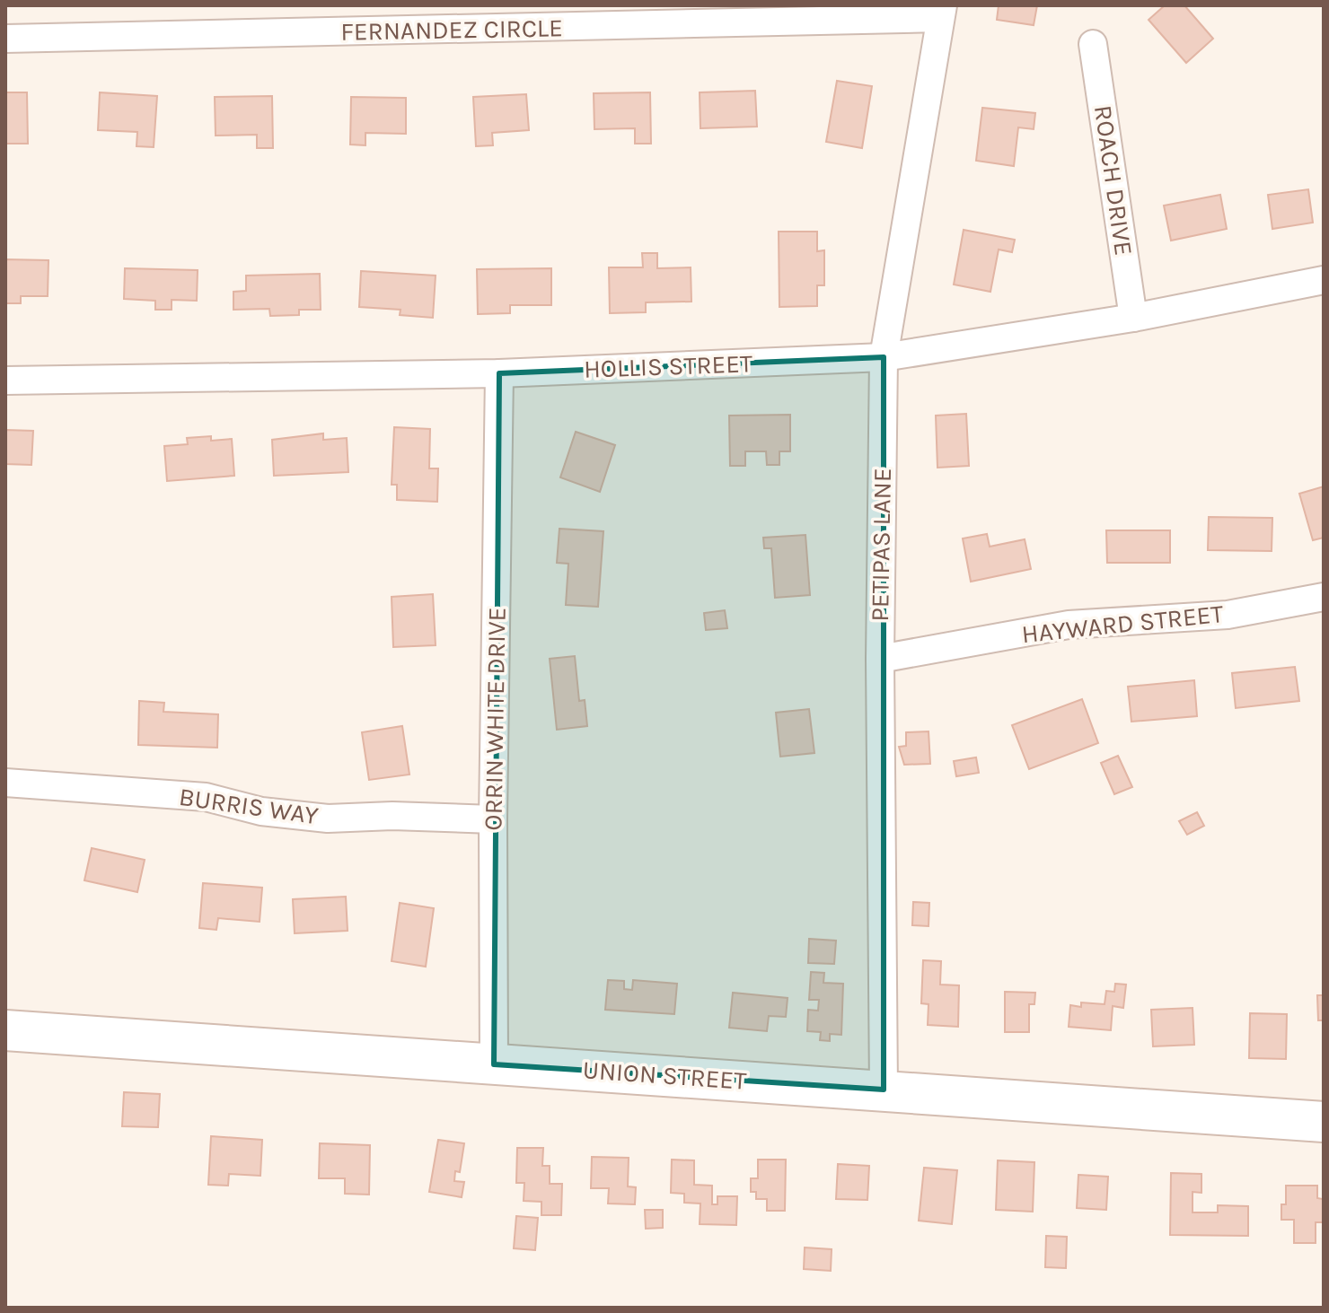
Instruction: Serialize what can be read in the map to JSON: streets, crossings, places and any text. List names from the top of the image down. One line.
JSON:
{"streets":{"main road":["UNION STREET"],"street":["FERNANDEZ CIRCLE","ROACH DRIVE","HOLLIS STREET","PETIPAS LANE","HAYWARD STREET","ORRIN WHITE DRIVE","BURRIS WAY"]},"crossings":[["FERNANDEZ CIRCLE","PETIPAS LANE"],["ROACH DRIVE","HOLLIS STREET"],["HOLLIS STREET","PETIPAS LANE"],["HOLLIS STREET","ORRIN WHITE DRIVE"],["PETIPAS LANE","HAYWARD STREET"],["PETIPAS LANE","UNION STREET"],["ORRIN WHITE DRIVE","BURRIS WAY"],["ORRIN WHITE DRIVE","UNION STREET"]]}
